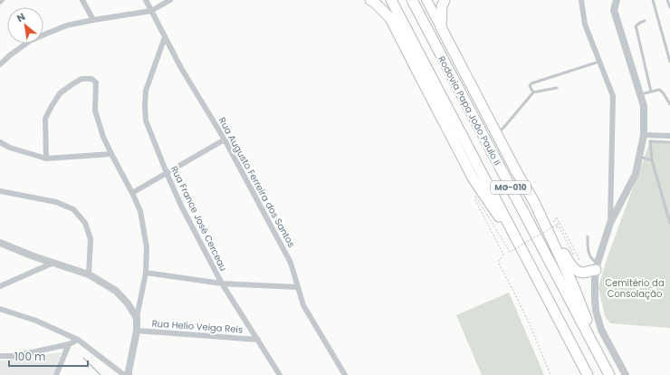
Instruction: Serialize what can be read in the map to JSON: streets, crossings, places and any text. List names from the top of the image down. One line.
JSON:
{"streets":{"highway":["Rodovia Papa João Paulo II","MG-010"],"street":["Rua Augusto Ferreira dos Santos","Rua France José Cerceau","Rua Helio Veiga Reis"]},"crossings":[["Rua Augusto Ferreira dos Santos","Rua France José Cerceau"],["Rua France José Cerceau","Rua Helio Veiga Reis"]],"parks":["Cemitério da Consolação"],"scale_bar":"100 m","north":"top left"}
